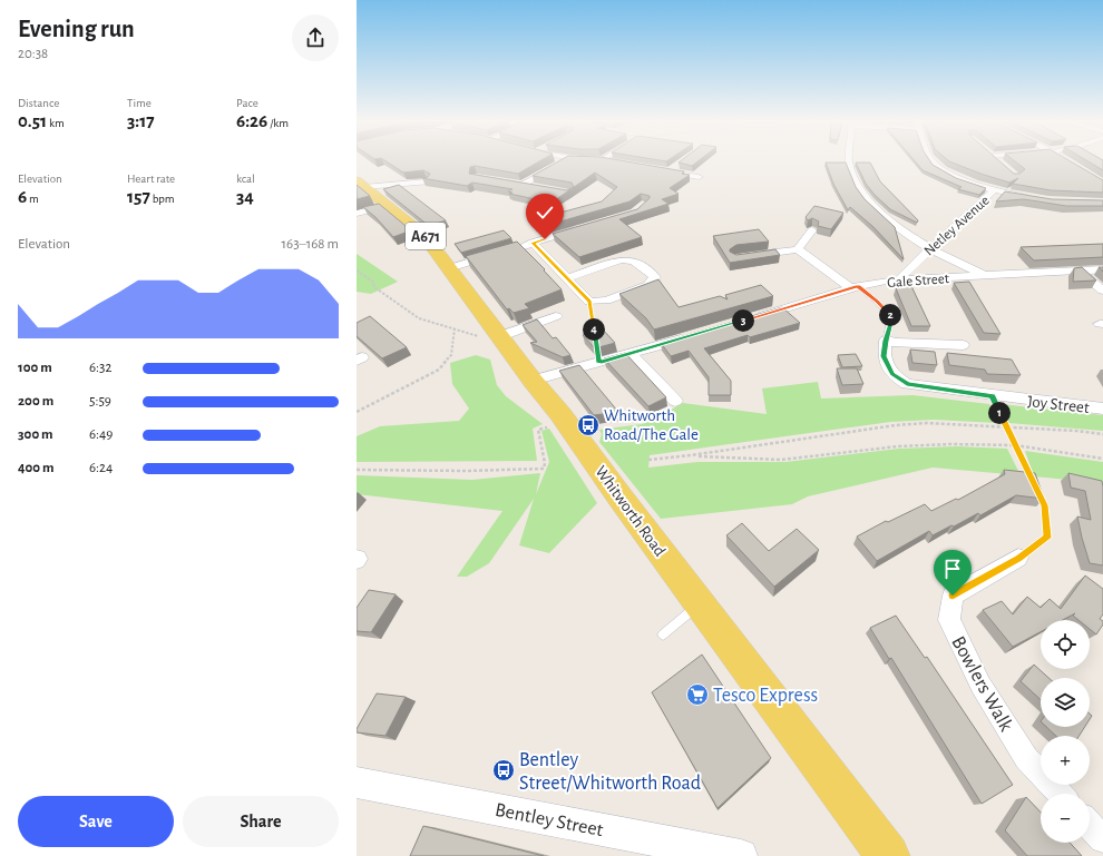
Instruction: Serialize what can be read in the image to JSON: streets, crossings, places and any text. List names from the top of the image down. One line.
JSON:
{"streets":{"main road":["A671","Whitworth Road"],"street":["Netley Avenue","Gale Street","Joy Street","Bowlers Walk","Bentley Street"]},"crossings":[["Netley Avenue","Gale Street"]],"places":{"bus stop":["Whitworth Road/The Gale","Bentley Street/Whitworth Road"],"supermarket":["Tesco Express"]},"page":{"heading":["Evening run","20:38"],"stats":[["Distance","0.51 km"],["Time","3:17"],["Pace","6:26 /km"],["Elevation","6 m"],["Heart rate","157 bpm"],["kcal","34"]],"chart":["Elevation","163–168 m"],"pins":["2","3","4","1"],"list":[{"name":"100 m","note":"6:32"},{"name":"200 m","note":"5:59"},{"name":"300 m","note":"6:49"},{"name":"400 m","note":"6:24"}],"map_buttons":["+","−"],"buttons":["Save","Share"]}}
